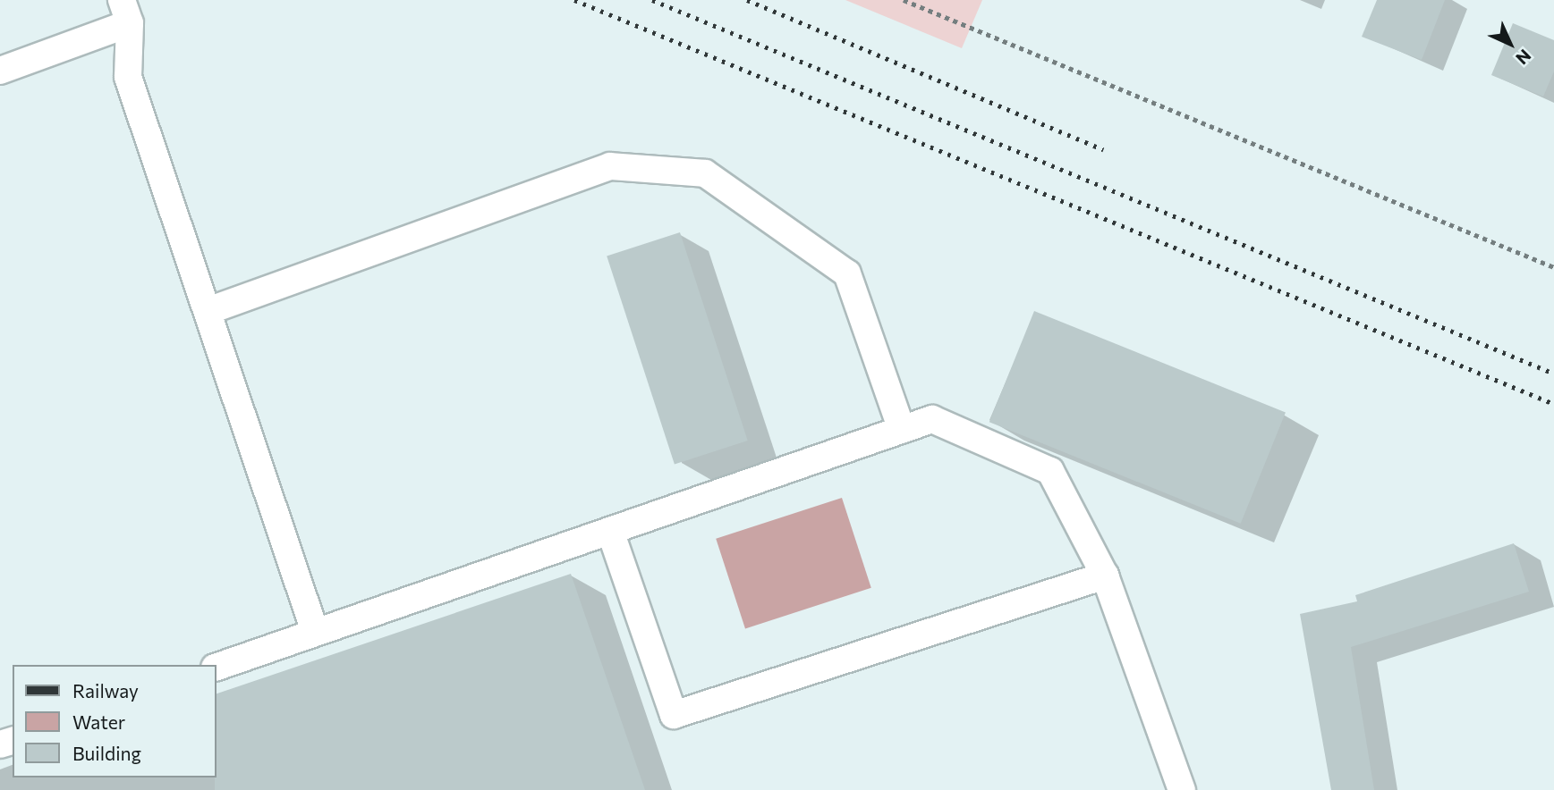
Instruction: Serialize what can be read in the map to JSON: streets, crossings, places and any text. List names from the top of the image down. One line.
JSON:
{"legend":["Railway","Water","Building"],"north":"bottom right"}
